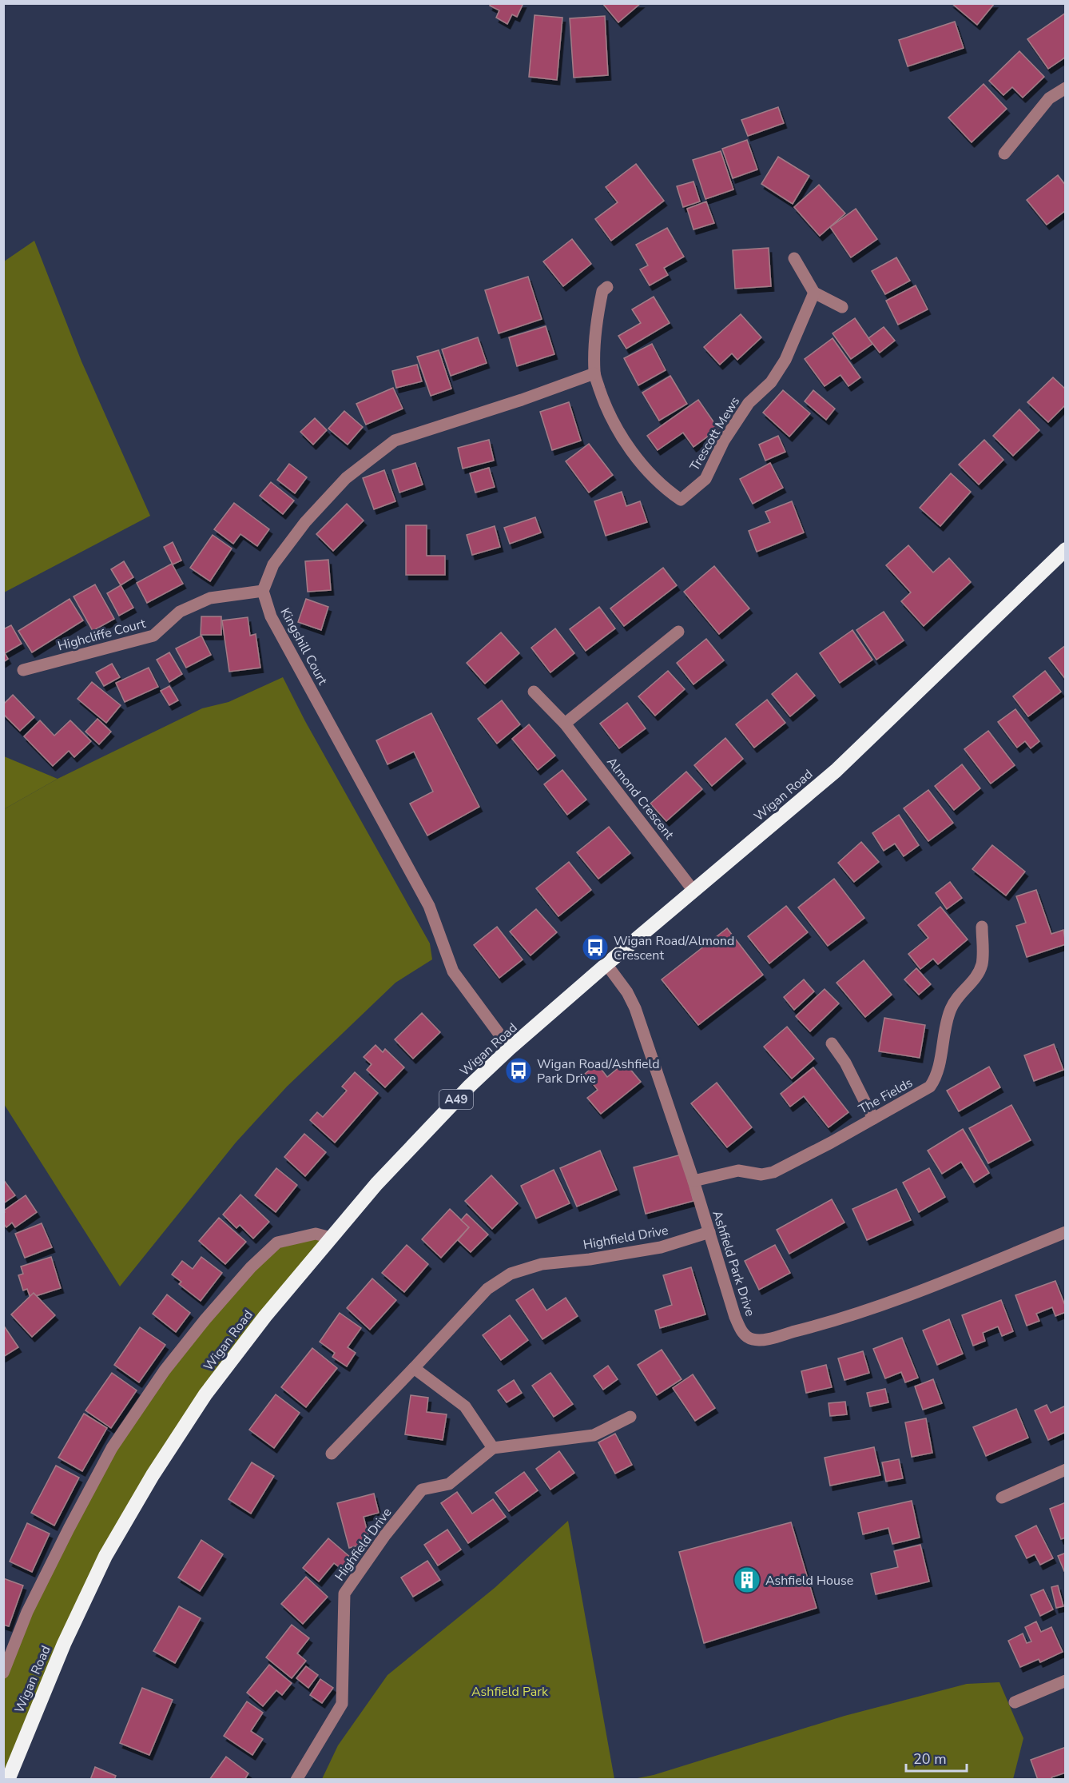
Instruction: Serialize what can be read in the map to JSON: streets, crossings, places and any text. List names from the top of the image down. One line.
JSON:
{"streets":{"highway":["Wigan Road","A49"],"street":["Trescott Mews","Highcliffe Court","Kingshill Court","Almond Crescent","The Fields","Highfield Drive","Ashfield Park Drive"]},"crossings":[["Highcliffe Court","Kingshill Court"],["Kingshill Court","Wigan Road"],["Wigan Road","Almond Crescent"],["Wigan Road","Ashfield Park Drive"],["The Fields","Ashfield Park Drive"],["Highfield Drive","Ashfield Park Drive"]],"parks":["Ashfield Park"],"places":{"bus stop":["Wigan Road/Almond Crescent","Wigan Road/Ashfield Park Drive"],"building":["Ashfield House"]},"scale_bar":"20 m"}
